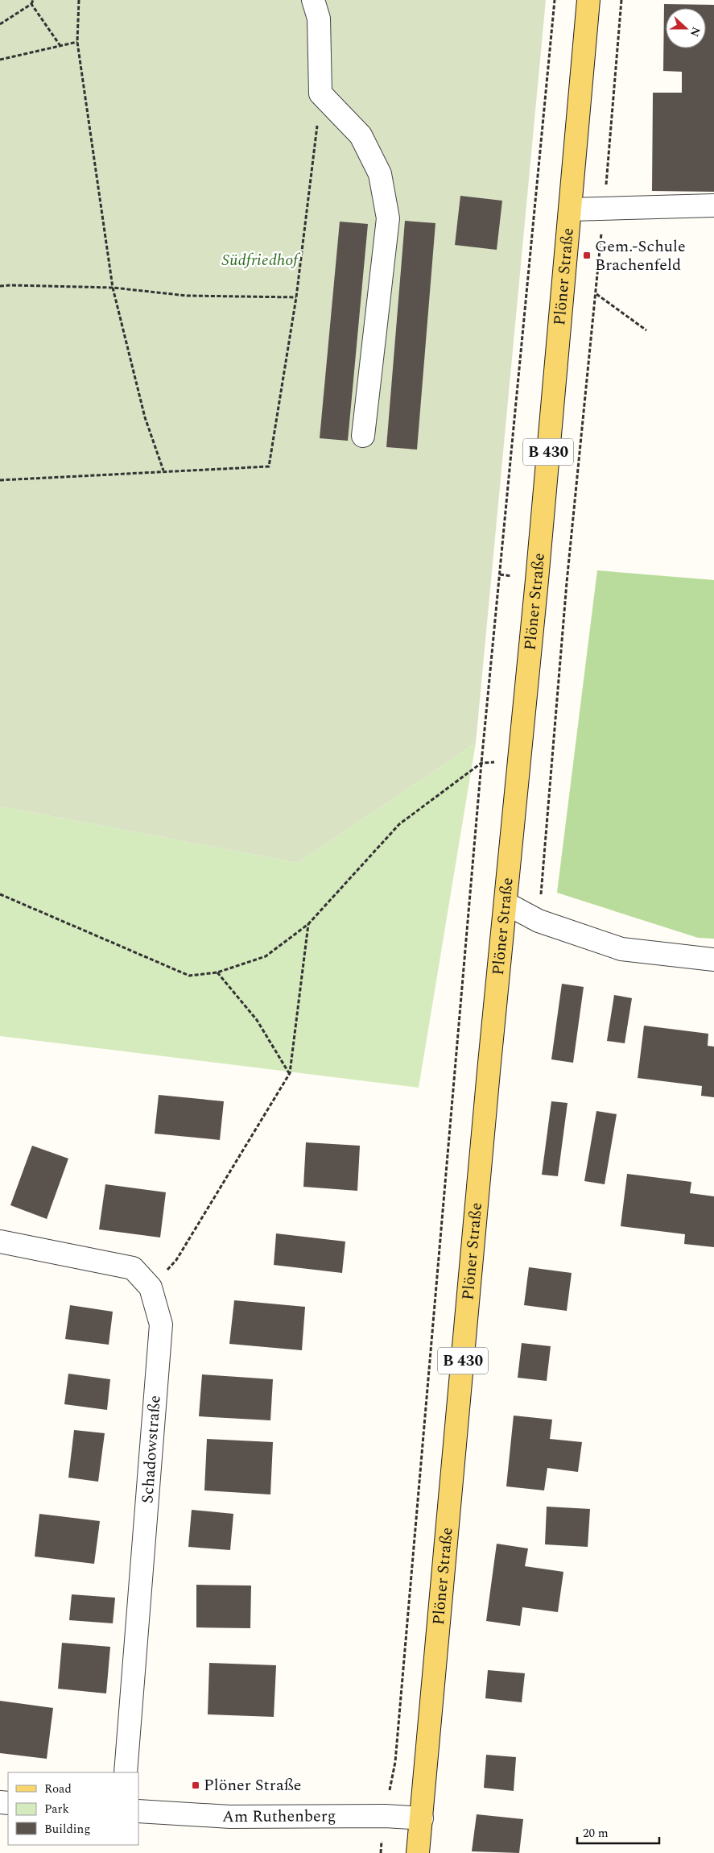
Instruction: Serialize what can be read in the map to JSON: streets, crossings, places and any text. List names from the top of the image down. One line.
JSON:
{"streets":{"main road":["Plöner Straße","B 430"],"street":["Schadowstraße","Am Ruthenberg"]},"crossings":[["Plöner Straße","Am Ruthenberg"]],"parks":["Südfriedhof"],"places":{"transit":["Gem.-Schule Brachenfeld","Plöner Straße"]},"legend":["Road","Park","Building"],"scale_bar":"20 m","north":"right"}
